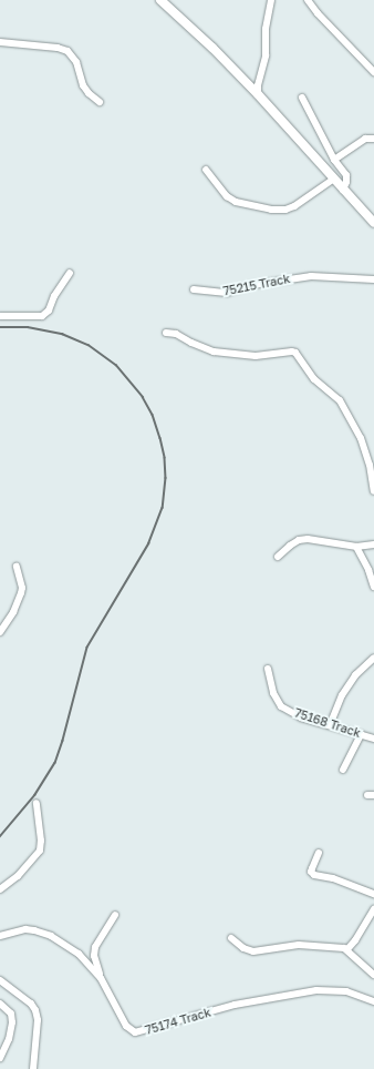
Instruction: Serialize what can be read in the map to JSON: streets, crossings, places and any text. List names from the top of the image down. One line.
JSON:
{"streets":{"street":["75215 Track","75168 Track","75174 Track"]}}
